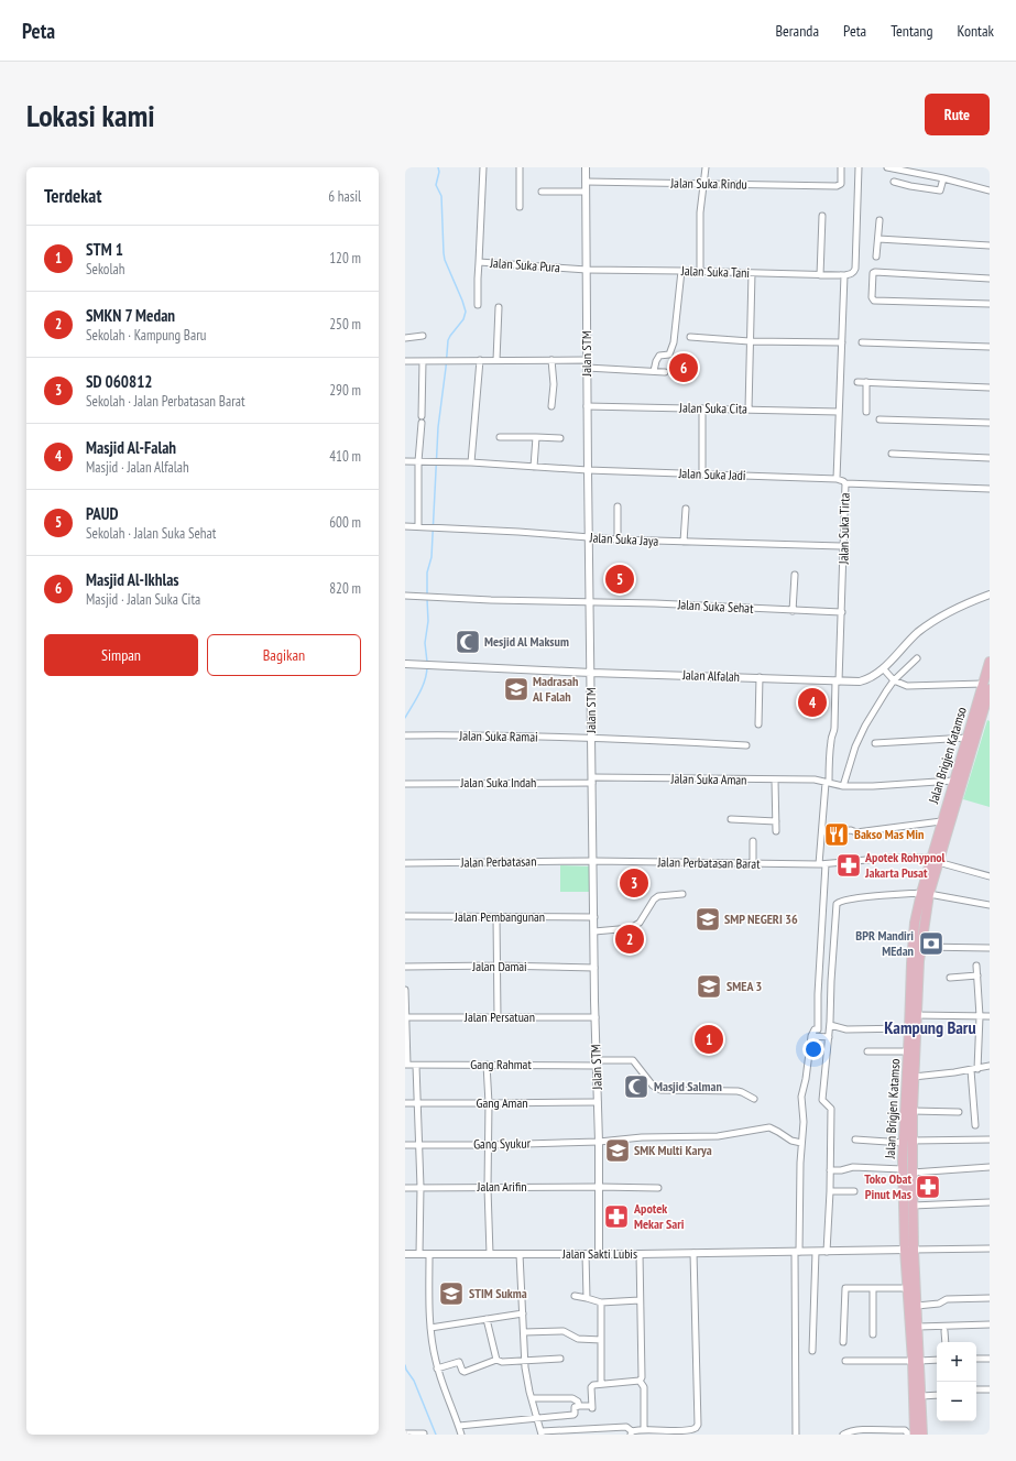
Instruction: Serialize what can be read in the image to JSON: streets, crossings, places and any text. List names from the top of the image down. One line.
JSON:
{"streets":{"main road":["Jalan Brigjen Katamso"],"street":["Jalan Suka Rindu","Jalan Suka Pura","Jalan Suka Tani","Jalan STM","Jalan Suka Cita","Jalan Suka Jadi","Jalan Suka Tirta","Jalan Suka Jaya","Jalan Suka Sehat","Jalan Alfalah","Jalan Suka Ramai","Jalan Suka Aman","Jalan Suka Indah","Jalan Perbatasan","Jalan Perbatasan Barat","Jalan Pembangunan","Jalan Damai","Jalan Persatuan","Gang Rahmat","Gang Aman","Gang Syukur","Jalan Arifin","Jalan Sakti Lubis"]},"crossings":[["Jalan Suka Rindu","Jalan STM"],["Jalan Suka Pura","Jalan Suka Tani"],["Jalan Suka Pura","Jalan STM"],["Jalan Suka Tani","Jalan STM"],["Jalan Suka Tani","Jalan Suka Tirta"],["Jalan STM","Jalan Suka Cita"],["Jalan STM","Jalan Suka Jadi"],["Jalan STM","Jalan Suka Jaya"],["Jalan STM","Jalan Suka Sehat"],["Jalan STM","Jalan Alfalah"],["Jalan STM","Jalan Suka Ramai"],["Jalan STM","Jalan Suka Aman"],["Jalan STM","Jalan Suka Indah"],["Jalan STM","Jalan Perbatasan"],["Jalan STM","Jalan Perbatasan Barat"],["Jalan STM","Jalan Pembangunan"],["Jalan STM","Jalan Damai"],["Jalan STM","Jalan Persatuan"],["Jalan STM","Gang Rahmat"],["Jalan STM","Gang Aman"],["Jalan STM","Gang Syukur"],["Jalan STM","Jalan Arifin"],["Jalan STM","Jalan Sakti Lubis"],["Jalan Suka Cita","Jalan Suka Tirta"],["Jalan Suka Jadi","Jalan Suka Tirta"],["Jalan Suka Tirta","Jalan Suka Jaya"],["Jalan Suka Tirta","Jalan Suka Sehat"],["Jalan Suka Tirta","Jalan Alfalah"],["Jalan Suka Tirta","Jalan Suka Aman"],["Jalan Suka Tirta","Jalan Perbatasan Barat"],["Jalan Brigjen Katamso","Jalan Suka Aman"],["Jalan Brigjen Katamso","Jalan Perbatasan Barat"],["Jalan Brigjen Katamso","Jalan Sakti Lubis"],["Jalan Suka Aman","Jalan Suka Indah"],["Jalan Perbatasan","Jalan Perbatasan Barat"]],"districts":["Kampung Baru"],"places":{"mosque":["Mesjid Al Maksum","Masjid Salman"],"school or university":["Madrasah Al Falah","SMP NEGERI 36","SMEA 3","SMK Multi Karya","STIM Sukma"],"restaurant":["Bakso Mas Min"],"pharmacy":["Apotek Rohypnol Jakarta Pusat","Toko Obat Pinut Mas","Apotek Mekar Sari"],"bank":["BPR Mandiri MEdan"]},"page":{"header":"Peta","nav":["Beranda","Peta","Tentang","Kontak"],"buttons":["Rute",["Simpan","Bagikan"]],"title":"Lokasi kami","heading":["Terdekat","6 hasil"],"list":[{"mark":"1","name":"STM 1","note":"Sekolah","value":"120 m"},{"mark":"2","name":"SMKN 7 Medan","note":"Sekolah · Kampung Baru","value":"250 m"},{"mark":"3","name":"SD 060812","note":"Sekolah · Jalan Perbatasan Barat","value":"290 m"},{"mark":"4","name":"Masjid Al-Falah","note":"Masjid · Jalan Alfalah","value":"410 m"},{"mark":"5","name":"PAUD","note":"Sekolah · Jalan Suka Sehat","value":"600 m"},{"mark":"6","name":"Masjid Al-Ikhlas","note":"Masjid · Jalan Suka Cita","value":"820 m"}],"pins":["6","5","4","3","2","1"],"map_buttons":["+","−"]}}
